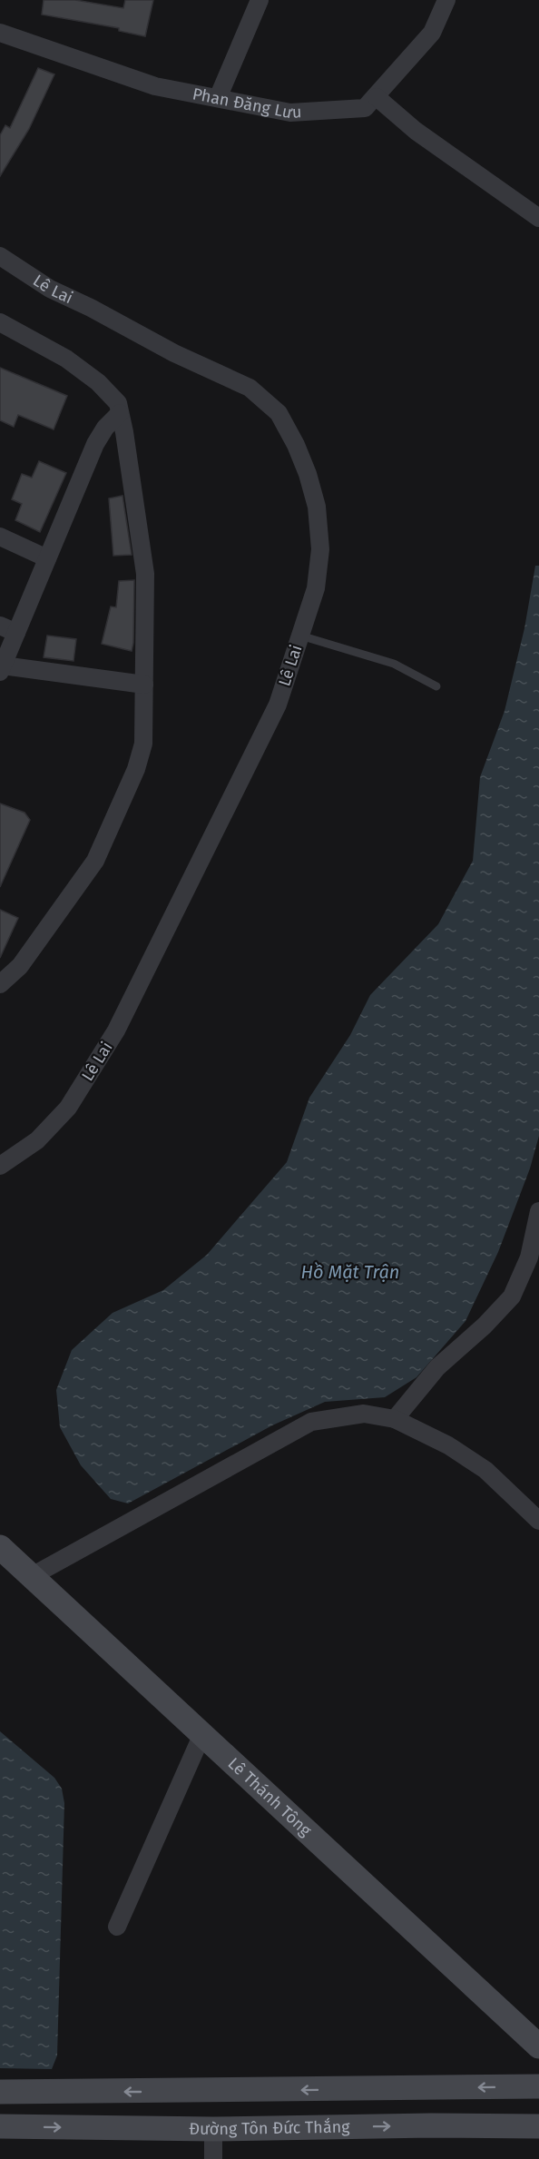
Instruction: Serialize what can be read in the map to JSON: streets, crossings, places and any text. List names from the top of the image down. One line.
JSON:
{"streets":{"main road":["Lê Thánh Tông","Đường Tôn Đức Thắng"],"street":["Phan Đăng Lưu","Lê Lai"]},"water":["Hồ Mặt Trận"]}
